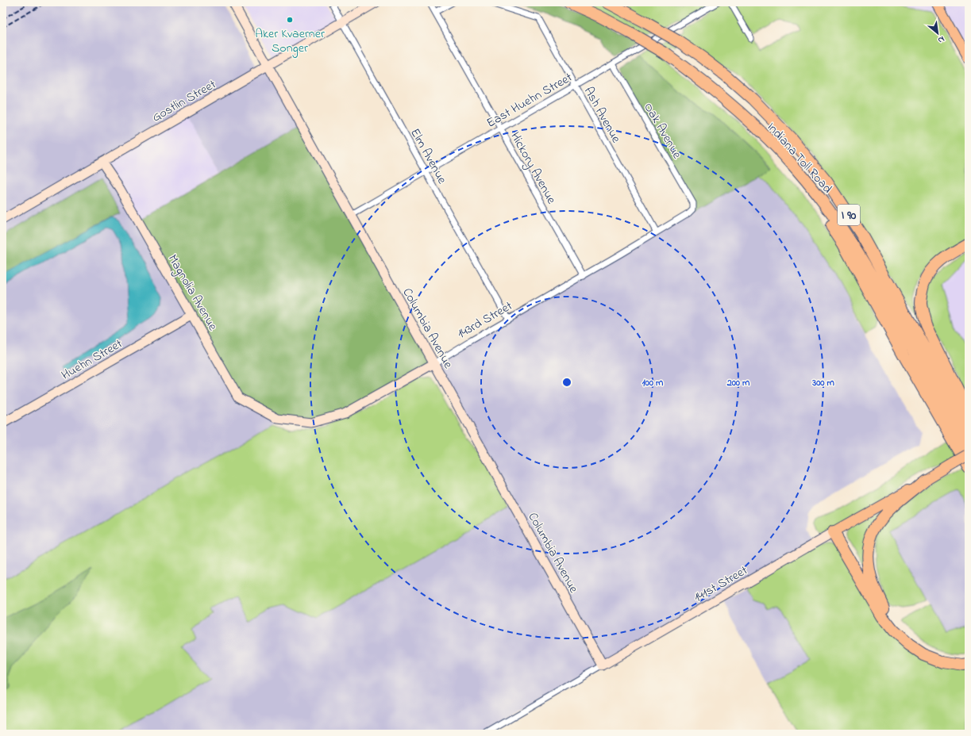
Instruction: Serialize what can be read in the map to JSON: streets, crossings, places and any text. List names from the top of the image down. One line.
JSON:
{"streets":{"highway":["Indiana Toll Road","I 90"],"main road":["141st Street"],"street":["East Huehn Street","Gostlin Street","Ash Avenue","Oak Avenue","Elm Avenue","Hickory Avenue","Magnolia Avenue","143rd Street","Columbia Avenue","Huehn Street"]},"crossings":[["East Huehn Street","Ash Avenue"],["East Huehn Street","Oak Avenue"],["East Huehn Street","Elm Avenue"],["East Huehn Street","Hickory Avenue"],["East Huehn Street","Columbia Avenue"],["Gostlin Street","Elm Avenue"],["Gostlin Street","Magnolia Avenue"],["Gostlin Street","Columbia Avenue"],["Ash Avenue","143rd Street"],["Oak Avenue","143rd Street"],["Elm Avenue","143rd Street"],["Hickory Avenue","143rd Street"],["Magnolia Avenue","143rd Street"],["Magnolia Avenue","Huehn Street"],["143rd Street","Columbia Avenue"],["Columbia Avenue","141st Street"]],"places":["Aker Kvaerner Songer"],"north":"bottom right","rings":["100 m","200 m","300 m"]}
